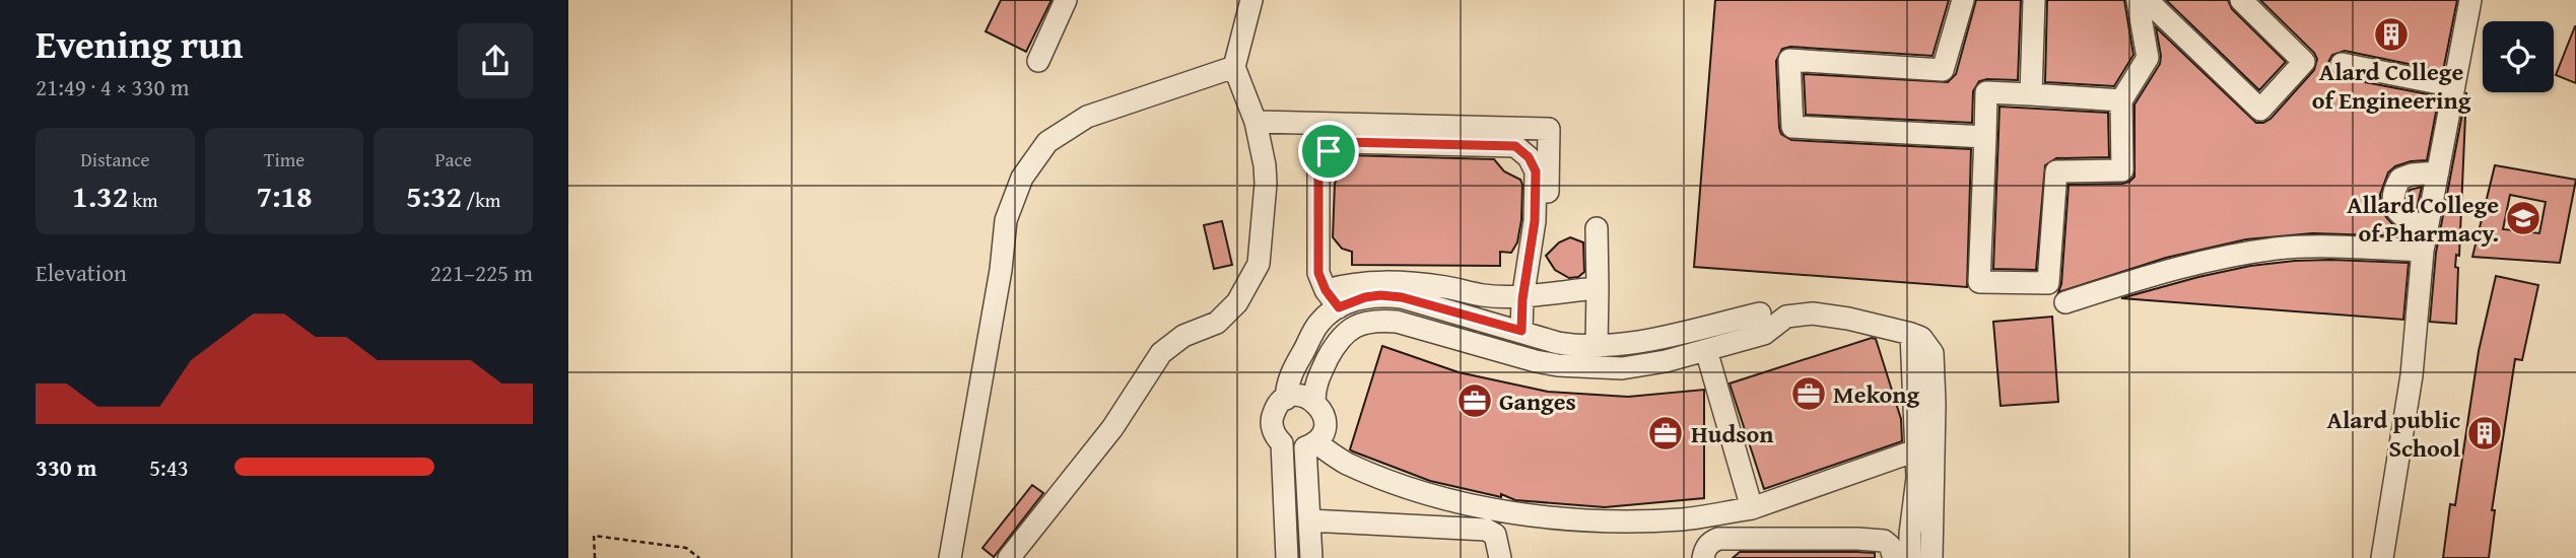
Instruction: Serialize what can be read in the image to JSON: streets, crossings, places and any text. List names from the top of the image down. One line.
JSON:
{"places":{"building":["Alard College of Engineering","Alard public School"],"school or university":["Allard College of Pharmacy."],"office":["Mekong","Ganges","Hudson"]},"page":{"heading":["Evening run","21:49 · 4 × 330 m"],"stats":[["Distance","1.32 km"],["Time","7:18"],["Pace","5:32 /km"]],"chart":["Elevation","221–225 m"],"list":[{"name":"330 m","note":"5:43"}]}}
